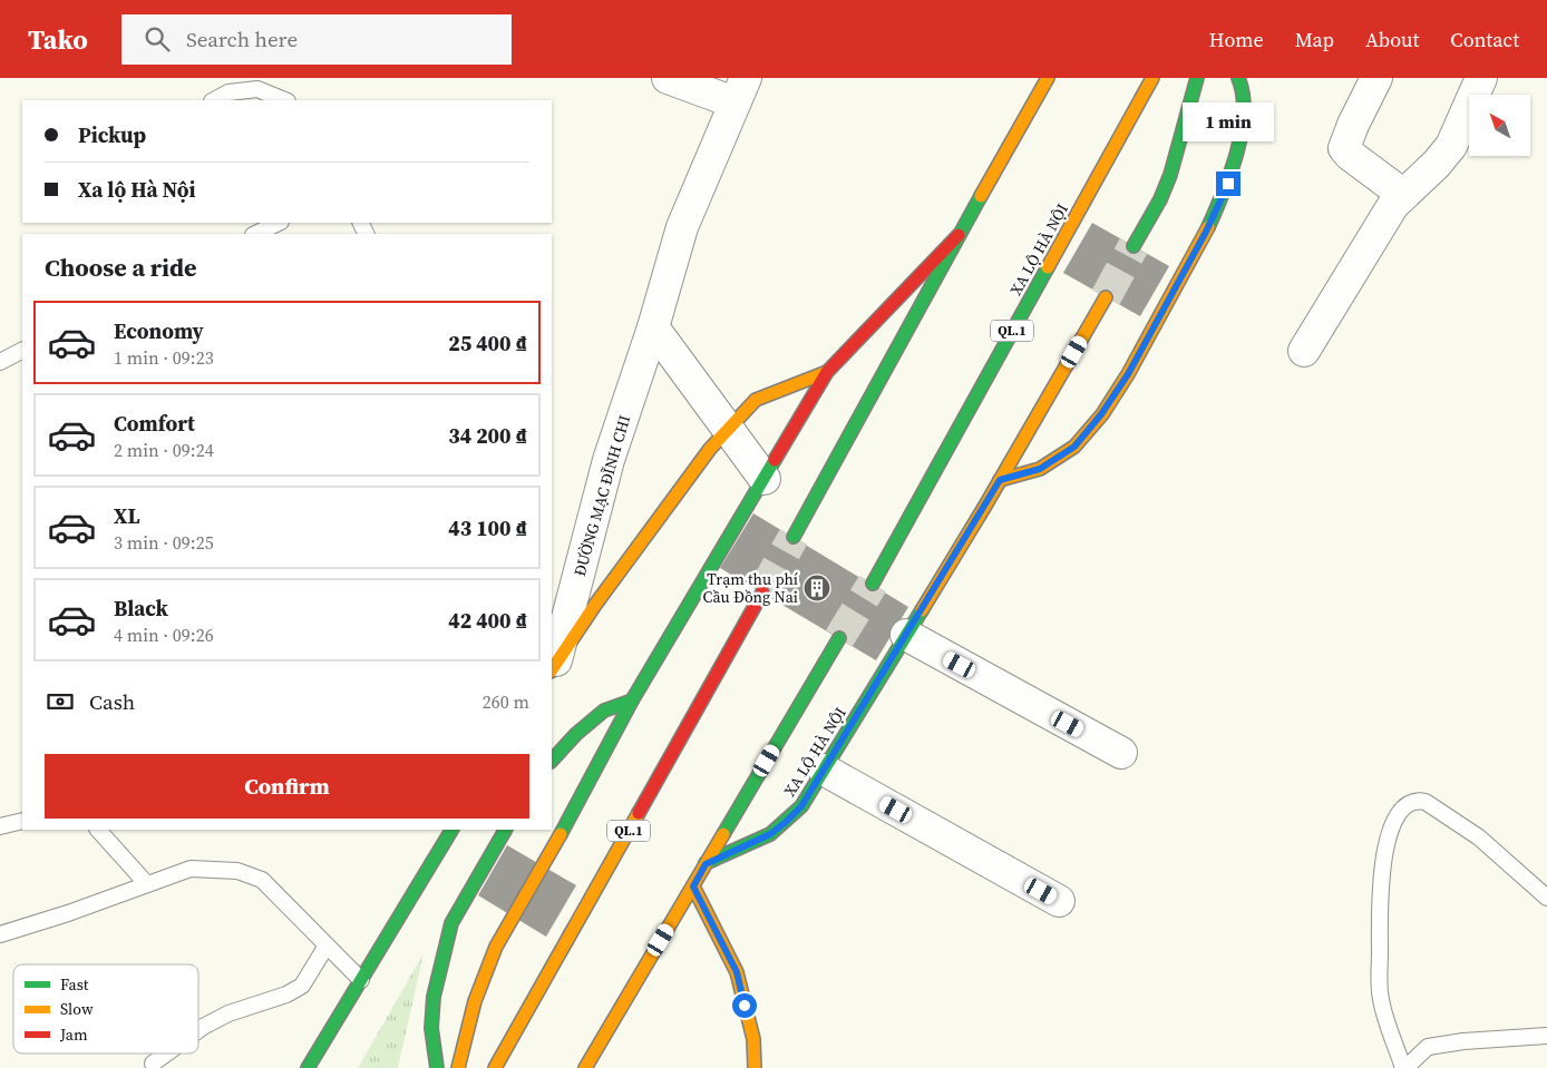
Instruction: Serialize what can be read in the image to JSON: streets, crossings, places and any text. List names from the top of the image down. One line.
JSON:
{"streets":{"highway":["XA LỘ HÀ NỘI","QL.1"],"street":["ĐƯỜNG MẠC ĐĨNH CHI"]},"places":{"building":["Trạm thu phí Cầu Đồng Nai"]},"legend":["Fast","Slow","Jam"],"north":"top left","page":{"header":"Tako","search":"Search here","nav":["Home","Map","About","Contact"],"banner":["Pickup","Xa lộ Hà Nội"],"bubble":"1 min","heading":"Choose a ride","list":[{"name":"Economy","note":"1 min · 09:23","value":"25 400 ₫"},{"name":"Comfort","note":"2 min · 09:24","value":"34 200 ₫"},{"name":"XL","note":"3 min · 09:25","value":"43 100 ₫"},{"name":"Black","note":"4 min · 09:26","value":"42 400 ₫"}],"pay":["Cash","260 m"],"buttons":"Confirm"}}
